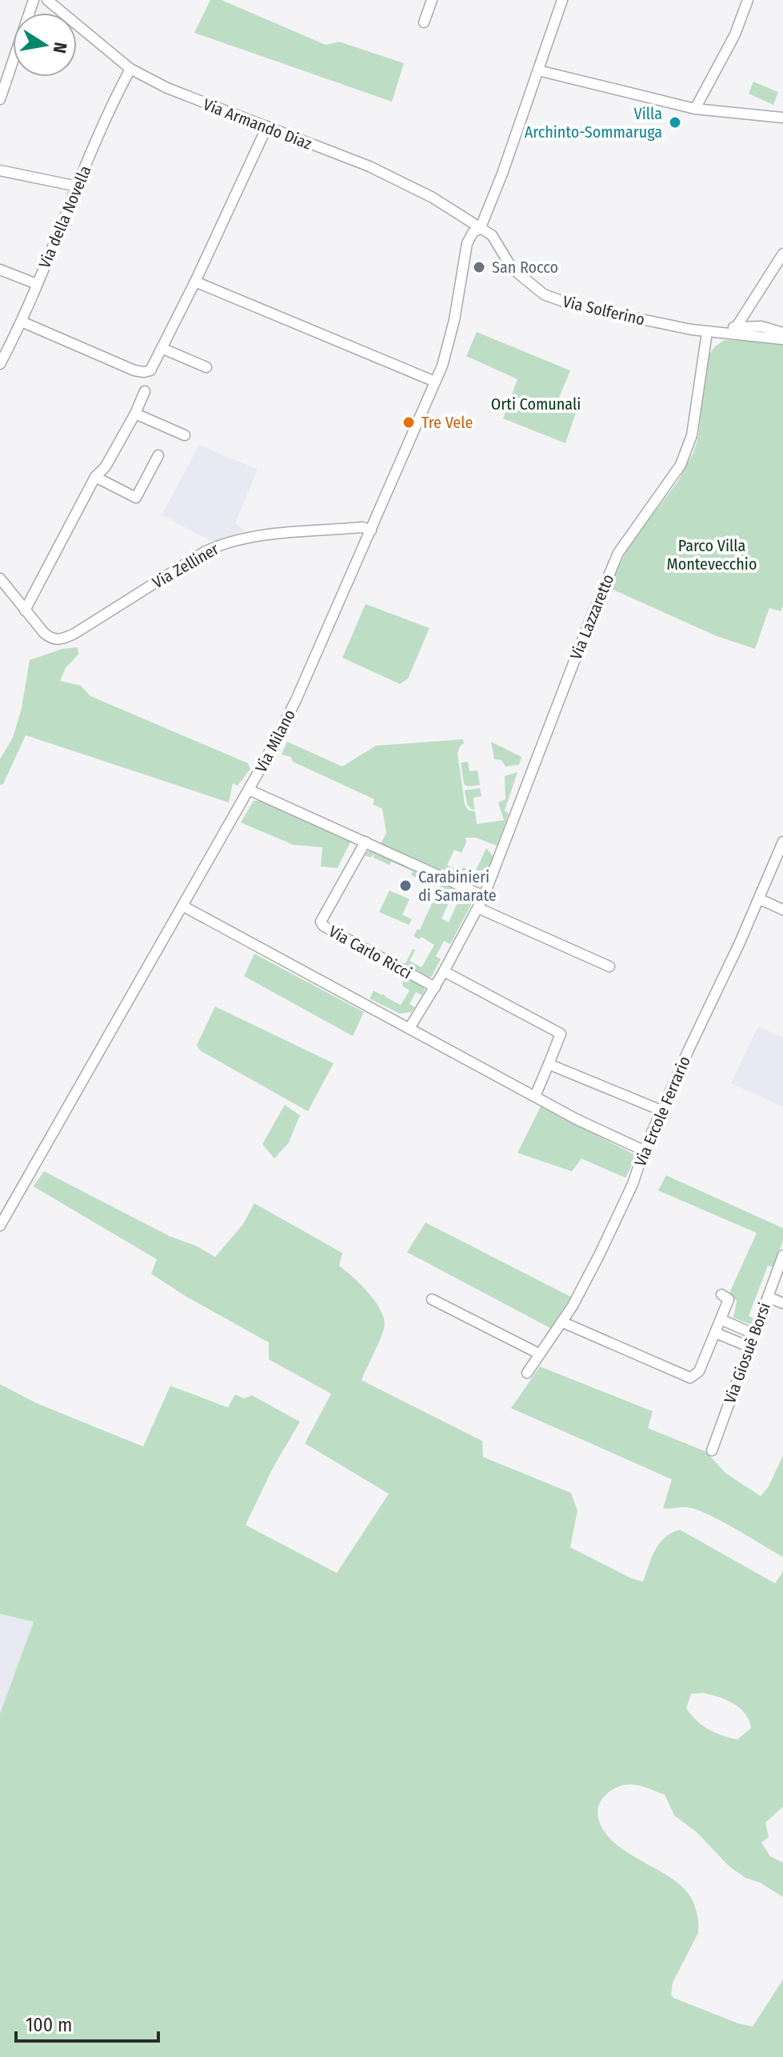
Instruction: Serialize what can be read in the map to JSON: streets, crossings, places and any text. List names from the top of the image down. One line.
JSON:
{"streets":{"street":["Via Armando Diaz","Via della Novella","Via Solferino","Via Zelliner","Via Lazzaretto","Via Milano","Via Carlo Ricci","Via Ercole Ferrario","Via Giosuè Borsi"]},"crossings":[["Via Armando Diaz","Via della Novella"],["Via Armando Diaz","Via Solferino"],["Via Armando Diaz","Via Milano"],["Via Solferino","Via Lazzaretto"],["Via Solferino","Via Milano"],["Via Zelliner","Via Milano"],["Via Lazzaretto","Via Carlo Ricci"]],"parks":["Orti Comunali","Parco Villa Montevecchio"],"places":["Villa Archinto-Sommaruga","San Rocco","Tre Vele","Carabinieri di Samarate"],"scale_bar":"100 m","north":"right"}
